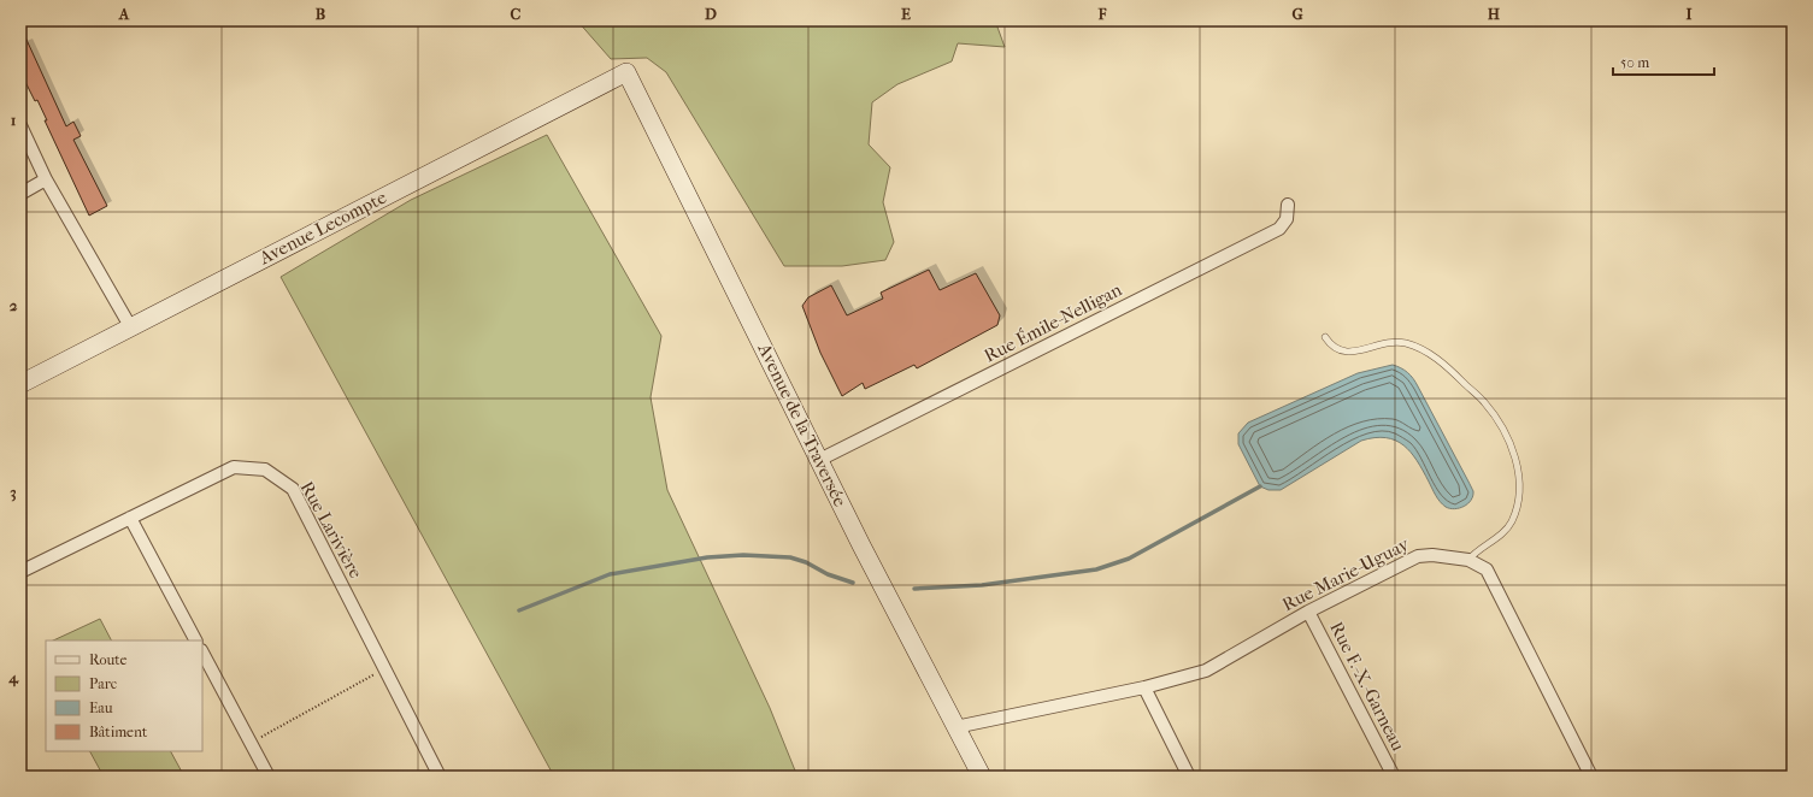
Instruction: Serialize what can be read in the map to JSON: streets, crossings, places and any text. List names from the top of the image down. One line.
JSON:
{"streets":{"street":["Avenue Lecompte","Rue Émile-Nelligan","Avenue de la Traversée","Rue Larivière","Rue Marie-Uguay","Rue F.-X.-Garneau"]},"crossings":[["Avenue Lecompte","Avenue de la Traversée"],["Rue Émile-Nelligan","Avenue de la Traversée"],["Avenue de la Traversée","Rue Marie-Uguay"],["Rue Marie-Uguay","Rue F.-X.-Garneau"]],"legend":["Route","Parc","Eau","Bâtiment"],"scale_bar":"50 m","grid":{"columns":["A","B","C","D","E","F","G","H","I"],"rows":["1","2","3","4"]}}
